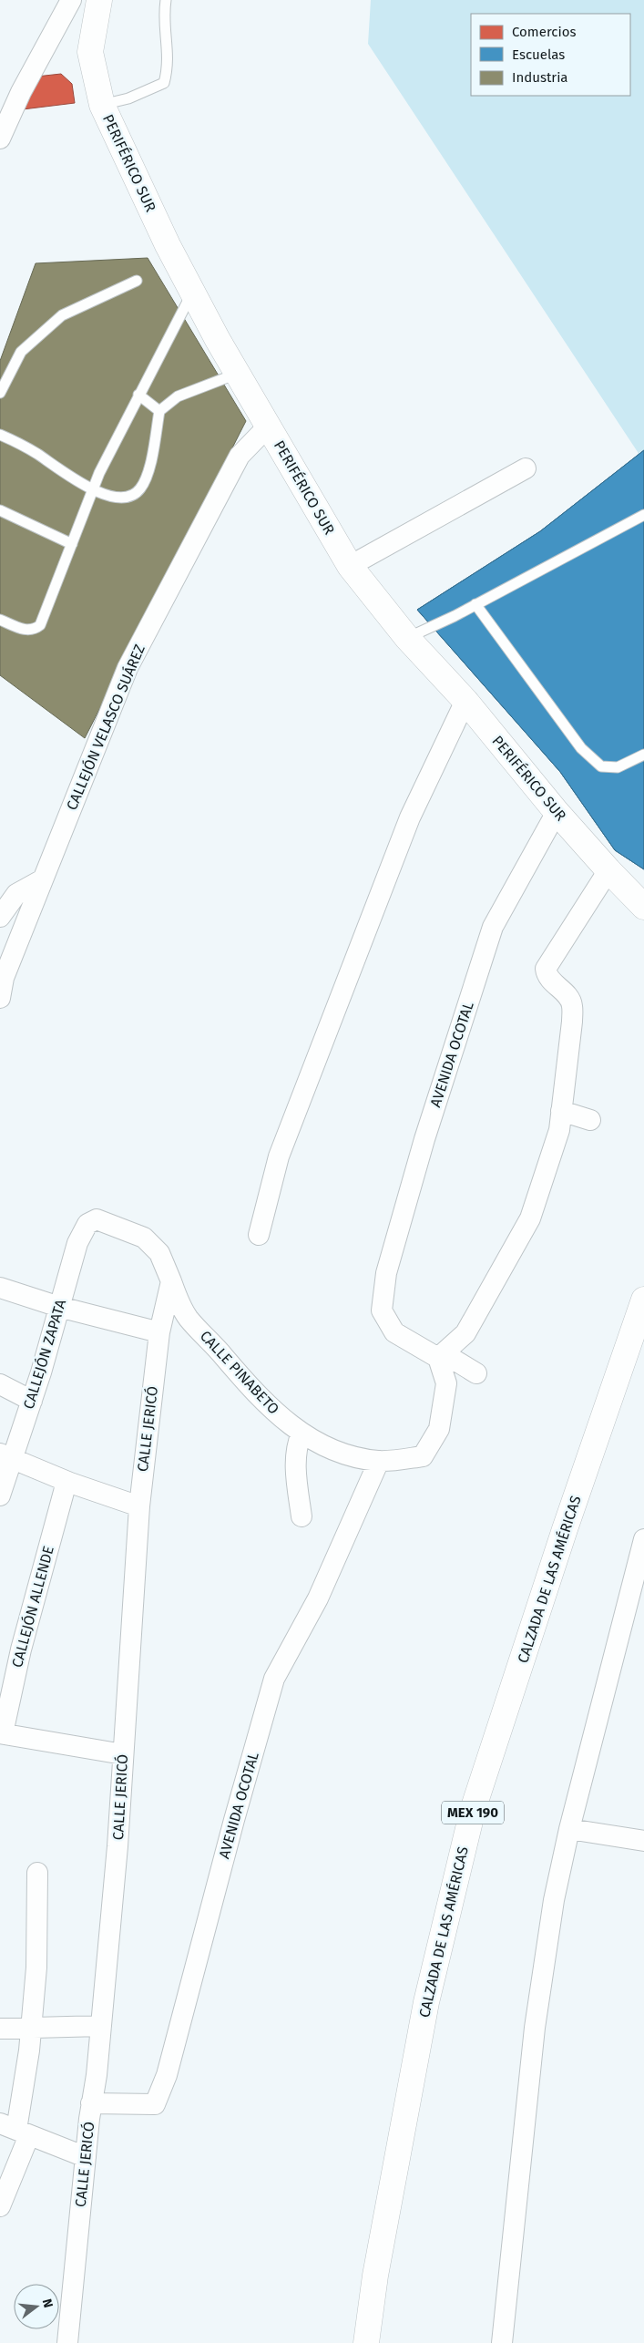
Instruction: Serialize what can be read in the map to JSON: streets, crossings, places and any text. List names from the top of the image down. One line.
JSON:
{"streets":{"main road":["PERIFÉRICO SUR","CALZADA DE LAS AMÉRICAS","MEX 190"],"street":["CALLEJÓN VELASCO SUÁREZ","AVENIDA OCOTAL","CALLEJÓN ZAPATA","CALLE PINABETO","CALLE JERICÓ","CALLEJÓN ALLENDE"]},"crossings":[["PERIFÉRICO SUR","CALLEJÓN VELASCO SUÁREZ"],["PERIFÉRICO SUR","AVENIDA OCOTAL"],["AVENIDA OCOTAL","CALLE PINABETO"],["AVENIDA OCOTAL","CALLE JERICÓ"],["CALLEJÓN ZAPATA","CALLE PINABETO"],["CALLEJÓN ZAPATA","CALLE JERICÓ"],["CALLE PINABETO","CALLE JERICÓ"]],"legend":["Comercios","Escuelas","Industria"],"north":"right"}
